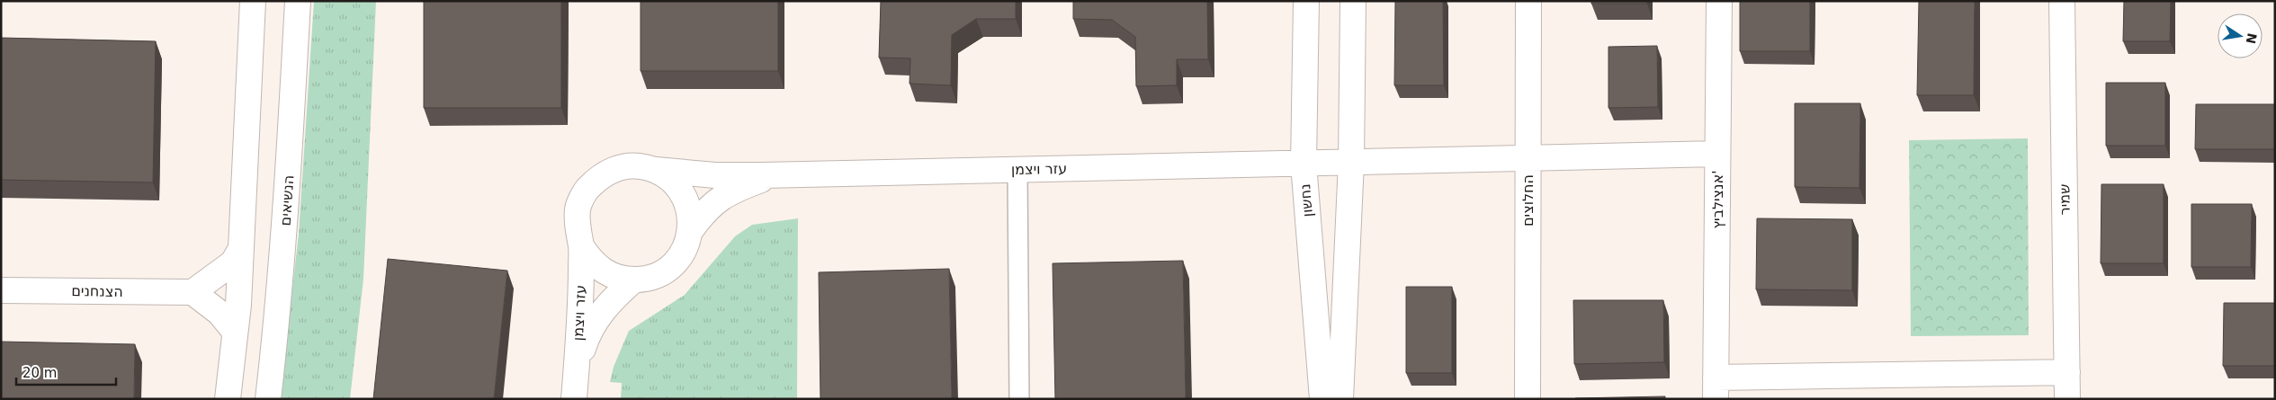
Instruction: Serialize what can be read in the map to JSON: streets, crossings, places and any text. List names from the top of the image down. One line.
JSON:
{"streets":{"street":["עזר ויצמן","אנצילביץ'","שמיר","הנשיאים","נחשון","החלוצים","הצנחנים"]},"crossings":[["עזר ויצמן","אנצילביץ'"],["עזר ויצמן","נחשון"],["עזר ויצמן","החלוצים"]],"scale_bar":"20 m","north":"right"}
